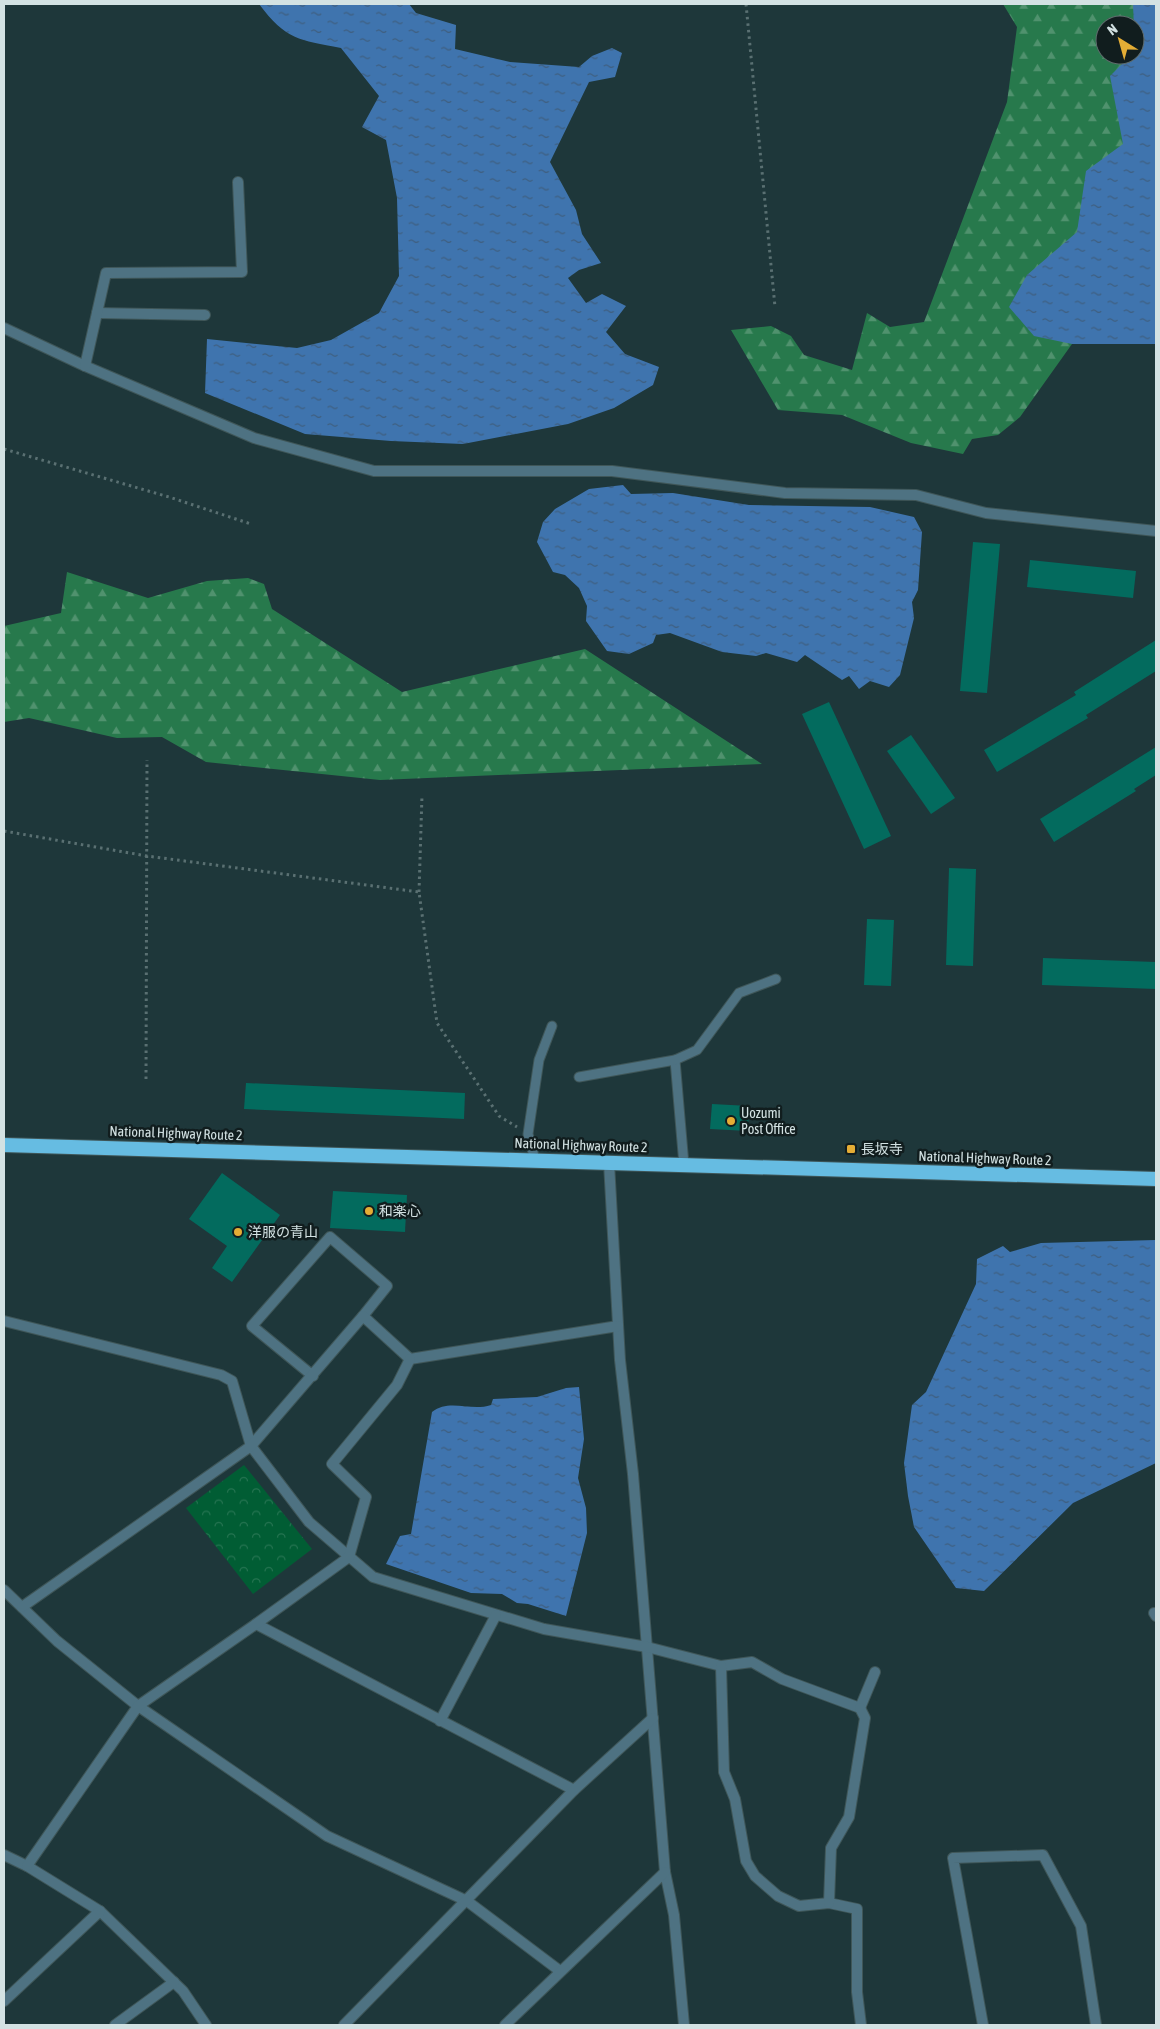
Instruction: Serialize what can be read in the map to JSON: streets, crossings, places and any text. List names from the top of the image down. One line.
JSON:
{"streets":{"highway":["National Highway Route 2"]},"places":{"other":["Uozumi Post Office","和楽心","洋服の青山"],"transit":["長坂寺"]},"north":"top left"}
